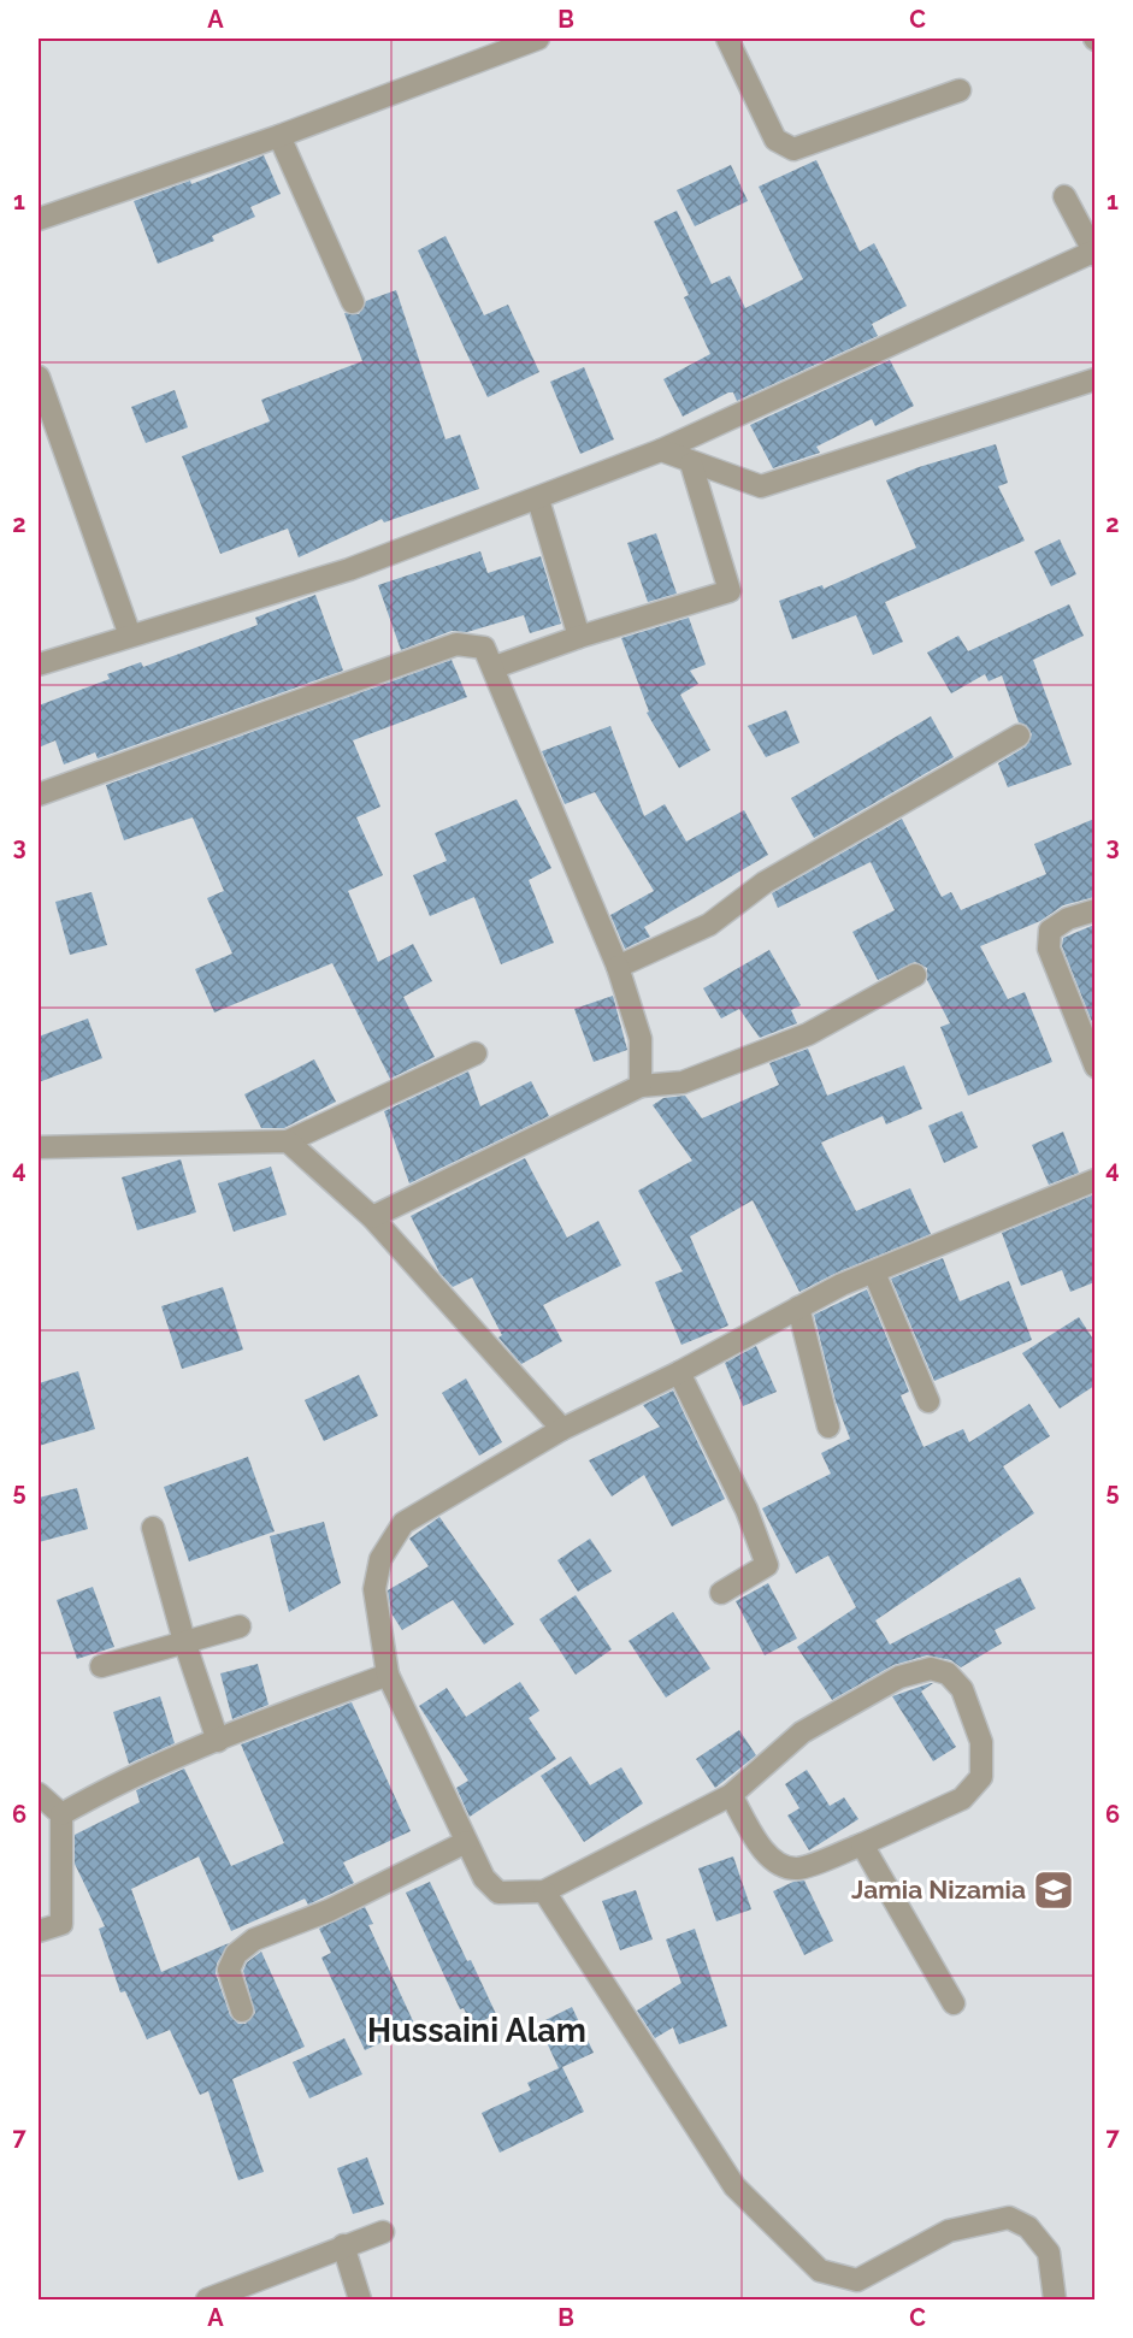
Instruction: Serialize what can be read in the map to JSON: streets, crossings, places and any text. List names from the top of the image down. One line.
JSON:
{"districts":["Hussaini Alam"],"places":{"school or university":["Jamia Nizamia"]},"grid":{"columns":["A","B","C"],"rows":["1","2","3","4","5","6","7"]}}
